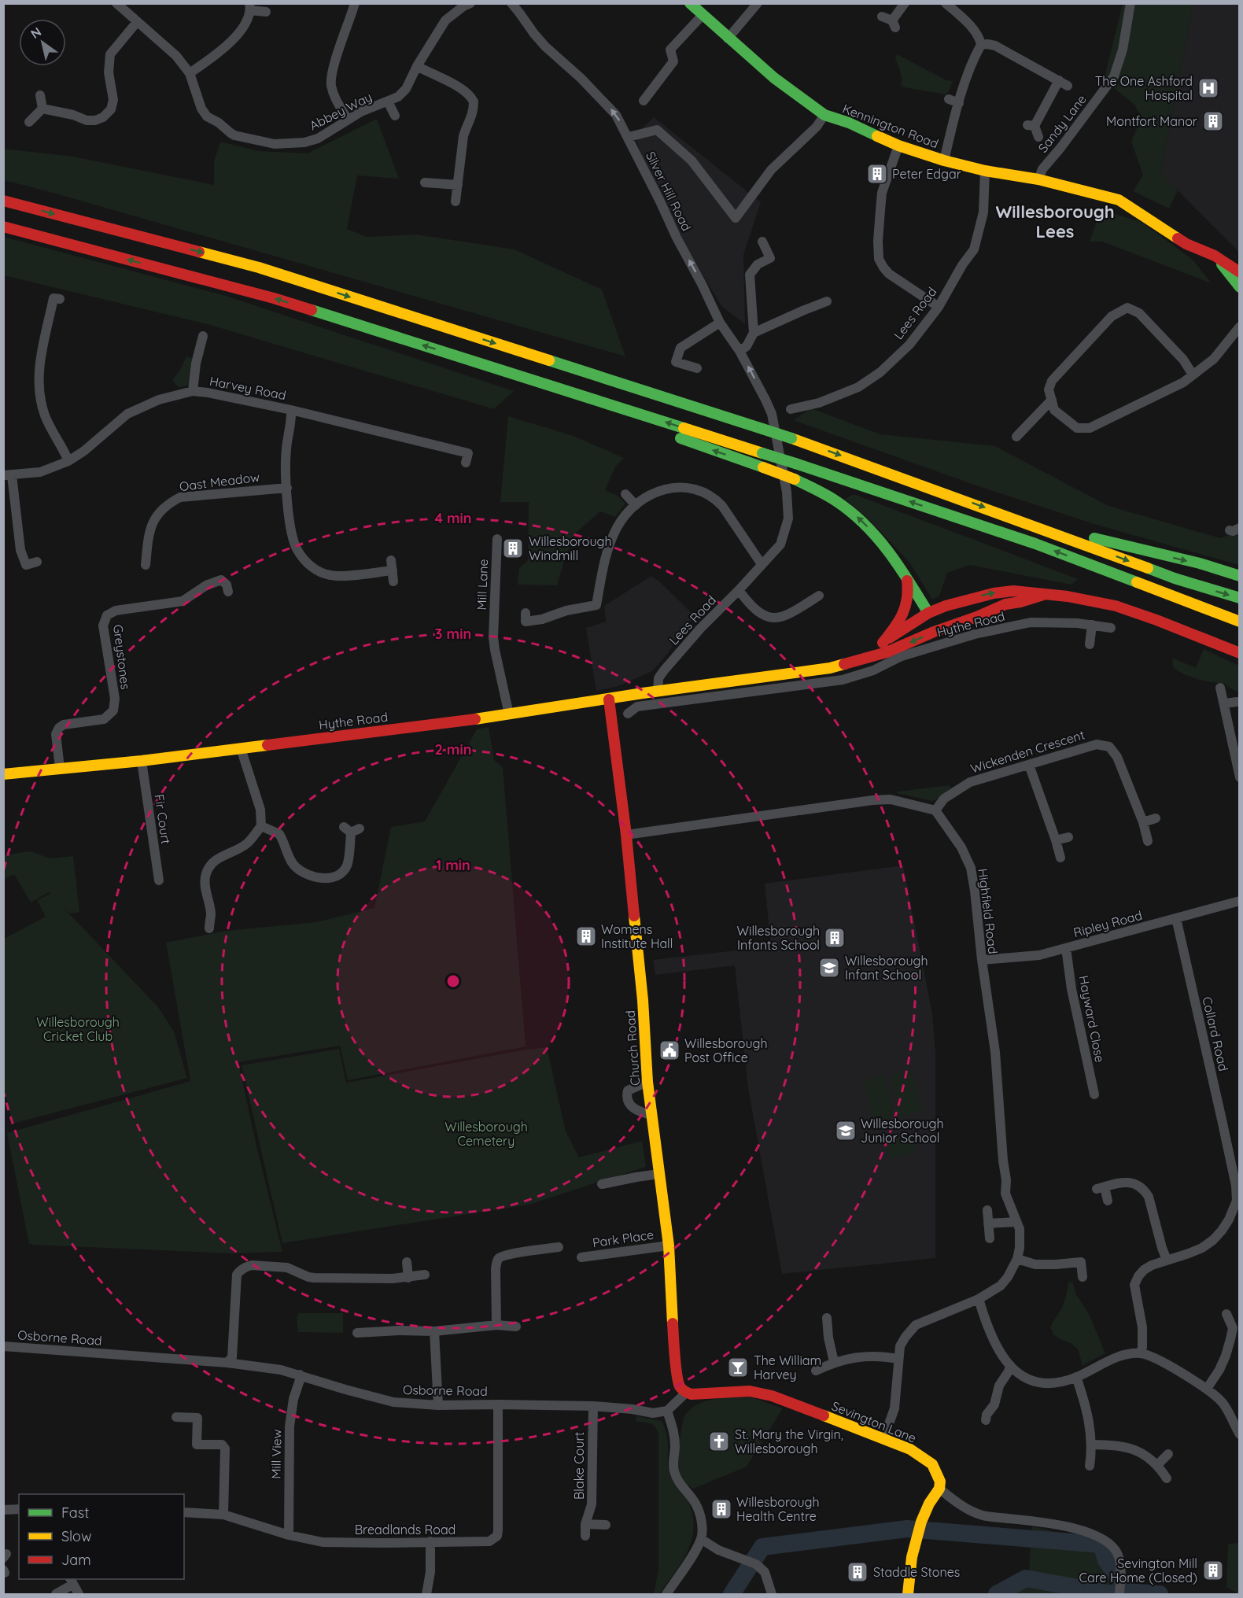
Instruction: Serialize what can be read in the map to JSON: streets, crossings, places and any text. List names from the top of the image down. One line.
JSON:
{"streets":{"main road":["Kennington Road","Hythe Road","Church Road","Sevington Lane"],"street":["Abbey Way","Sandy Lane","Silver Hill Road","Lees Road","Harvey Road","Oast Meadow","Mill Lane","Greystones","Wickenden Crescent","Fir Court","Highfield Road","Ripley Road","Hayward Close","Collard Road","Park Place","Osborne Road","Mill View","Blake Court","Breadlands Road"]},"crossings":[["Sandy Lane","Kennington Road"],["Kennington Road","Lees Road"],["Silver Hill Road","Lees Road"],["Lees Road","Hythe Road"],["Mill Lane","Hythe Road"],["Hythe Road","Greystones"],["Hythe Road","Fir Court"],["Hythe Road","Church Road"],["Wickenden Crescent","Highfield Road"],["Highfield Road","Ripley Road"],["Highfield Road","Sevington Lane"],["Ripley Road","Hayward Close"],["Ripley Road","Collard Road"],["Church Road","Park Place"],["Church Road","Sevington Lane"],["Osborne Road","Mill View"],["Osborne Road","Blake Court"],["Osborne Road","Breadlands Road"],["Mill View","Breadlands Road"]],"one_way":["Silver Hill Road"],"districts":["Willesborough Lees"],"parks":["Willesborough Cricket Club","Willesborough Cemetery"],"places":{"hospital":["The One Ashford Hospital"],"building":["Montfort Manor","Peter Edgar","Willesborough Windmill","Womens Institute Hall","Willesborough Infants School","Willesborough Health Centre","Sevington Mill Care Home (Closed)","Staddle Stones"],"school or university":["Willesborough Infant School","Willesborough Junior School"],"public building":["Willesborough Post Office"],"bar":["The William Harvey"],"church":["St. Mary the Virgin, Willesborough"]},"legend":["Fast","Slow","Jam"],"north":"top left","rings":["4 min","3 min","2 min","1 min"]}
